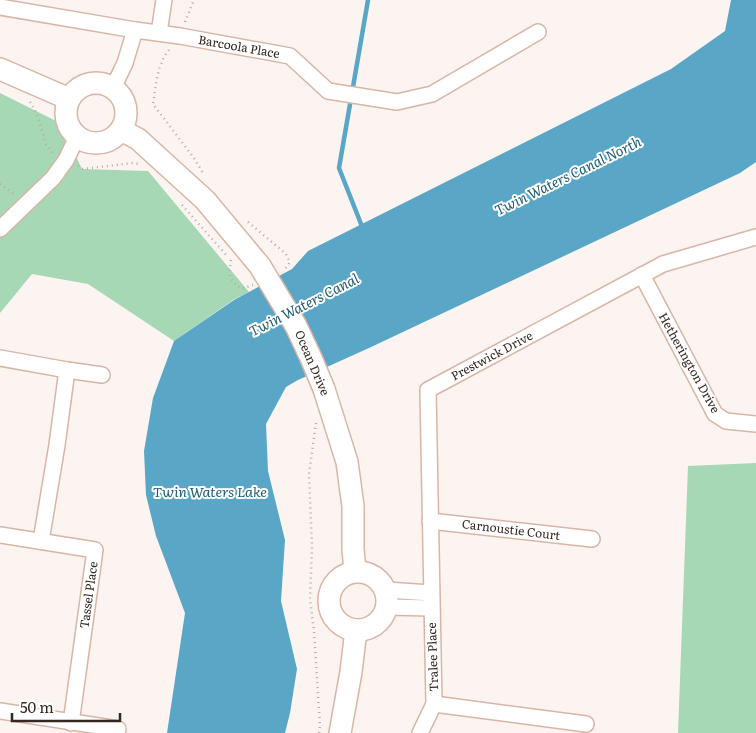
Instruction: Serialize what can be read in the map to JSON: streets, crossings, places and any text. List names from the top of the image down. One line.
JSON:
{"streets":{"street":["Barcoola Place","Prestwick Drive","Ocean Drive","Hetherington Drive","Carnoustie Court","Tassel Place","Tralee Place"]},"crossings":[["Prestwick Drive","Hetherington Drive"],["Prestwick Drive","Carnoustie Court"],["Prestwick Drive","Tralee Place"]],"water":["Twin Waters Canal North","Twin Waters Canal","Twin Waters Lake"],"scale_bar":"50 m"}
